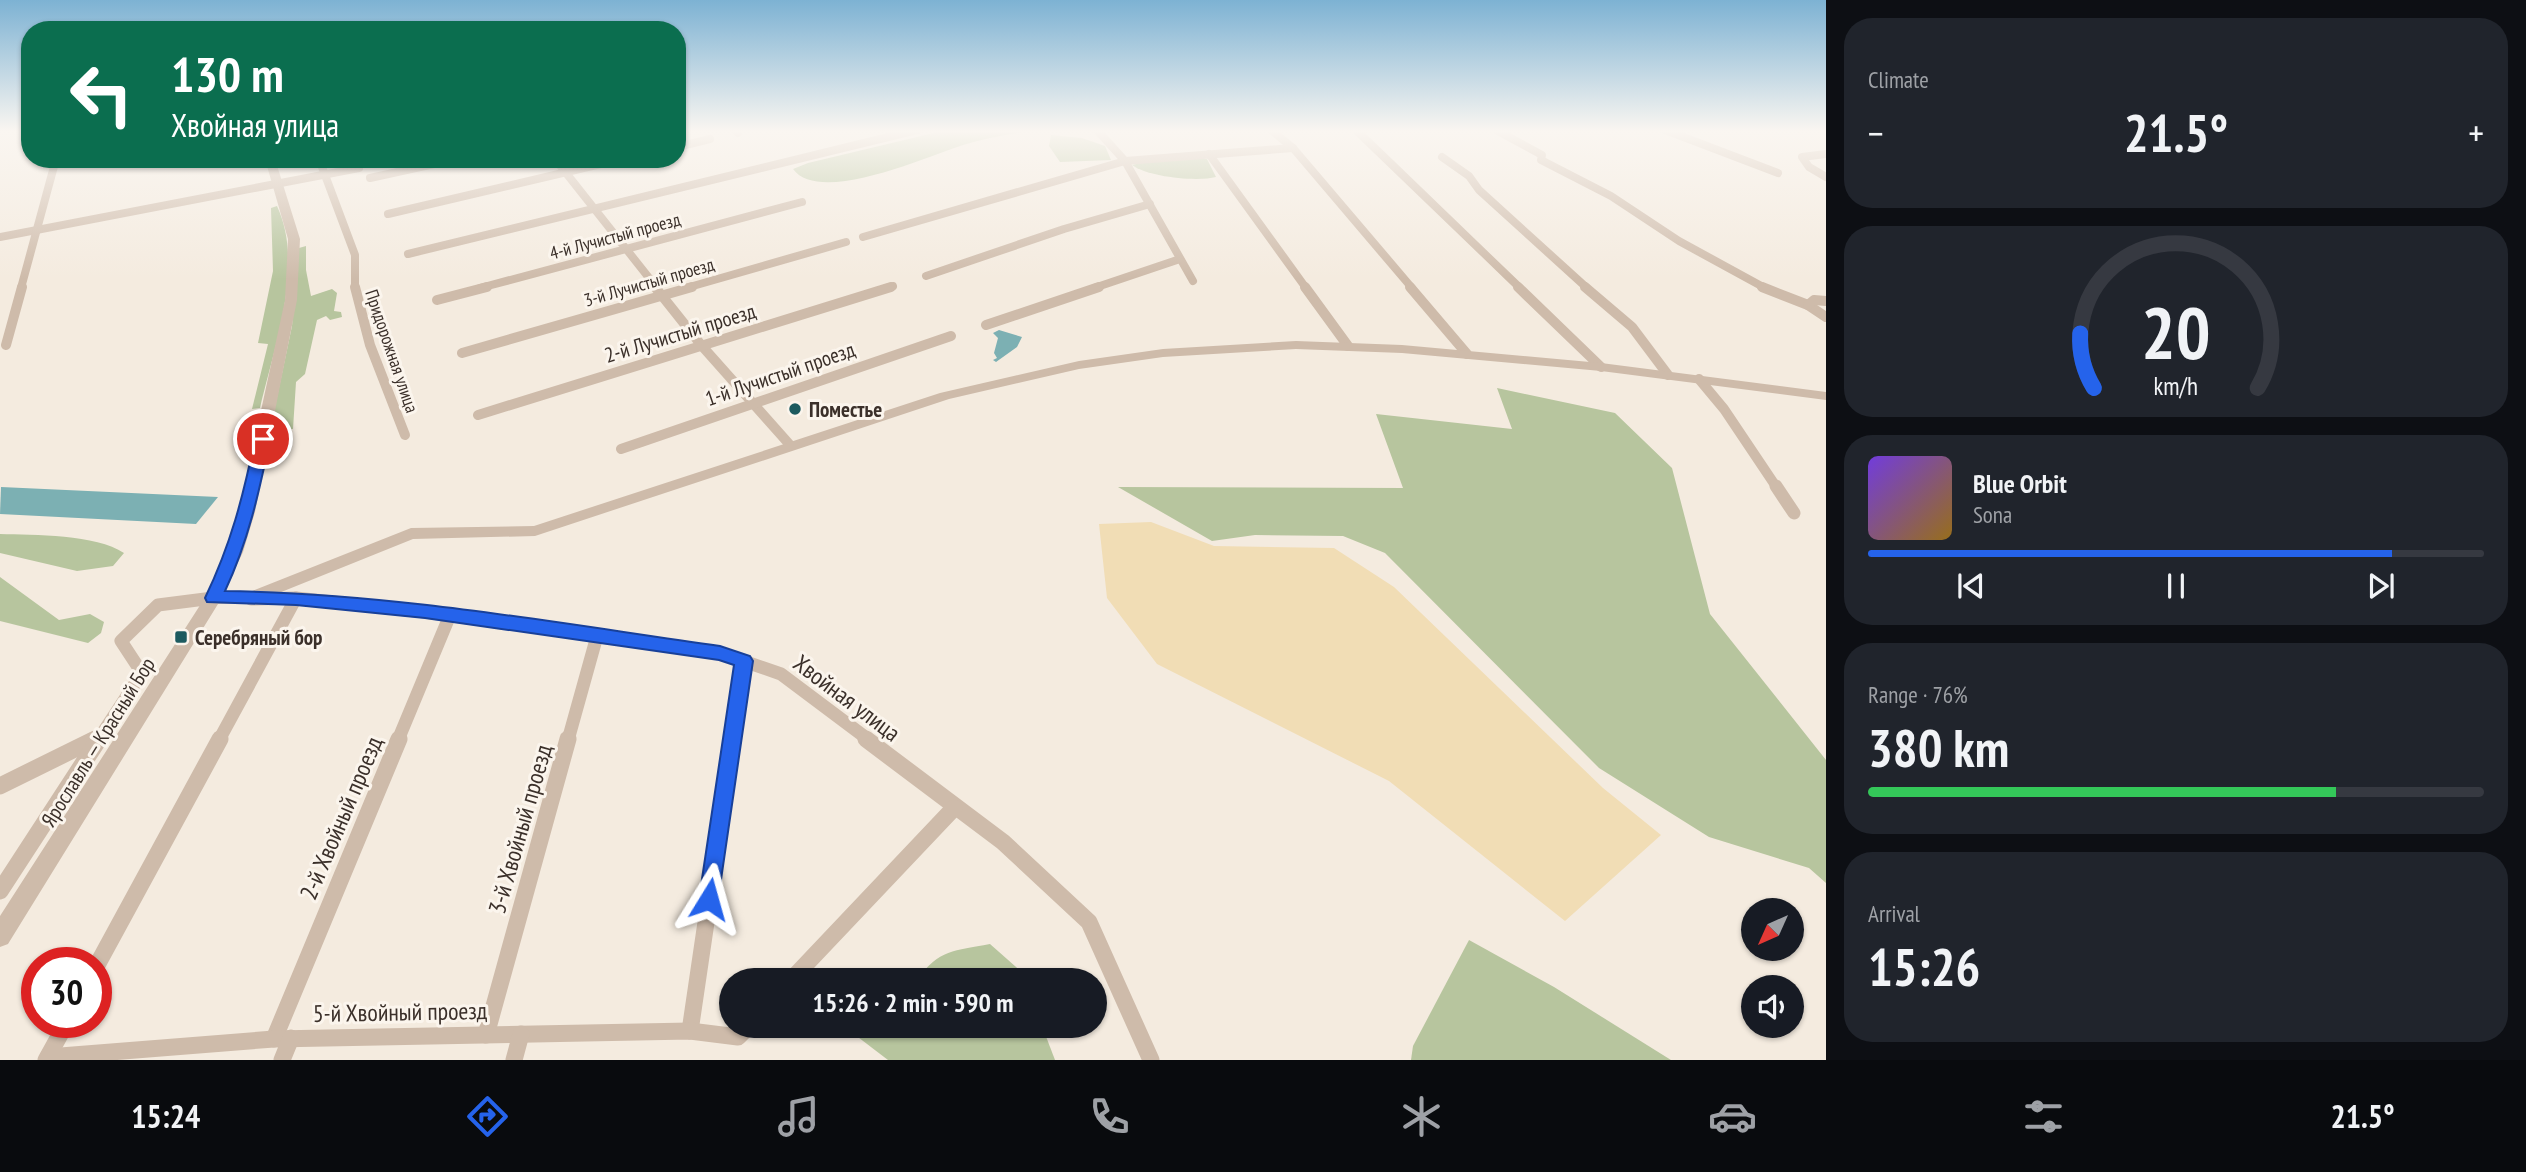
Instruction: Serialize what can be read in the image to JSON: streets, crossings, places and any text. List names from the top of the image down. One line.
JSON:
{"streets":{"street":["4-й Лучистый проезд","3-й Лучистый проезд","2-й Лучистый проезд","Придорожная улица","1-й Лучистый проезд","Хвойная улица","Ярославль — Красный Бор","2-й Хвойный проезд","3-й Хвойный проезд","5-й Хвойный проезд"]},"crossings":[["Хвойная улица","2-й Хвойный проезд"],["Хвойная улица","3-й Хвойный проезд"],["2-й Хвойный проезд","5-й Хвойный проезд"],["3-й Хвойный проезд","5-й Хвойный проезд"]],"places":{"other":["Поместье"],"transit":["Серебряный бор"]},"north":"bottom left","page":{"tile":["Climate",["Range · 76%","380 km"],["Arrival","15:26"]],"turn":["130 m","Хвойная улица"],"heat":["−","21.5°","+"],"song":["Blue Orbit","Sona"],"limit":"30","trip":"15:26 · 2 min · 590 m","tabs":["15:24","21.5°"],"gauge":["20","km/h"]}}
